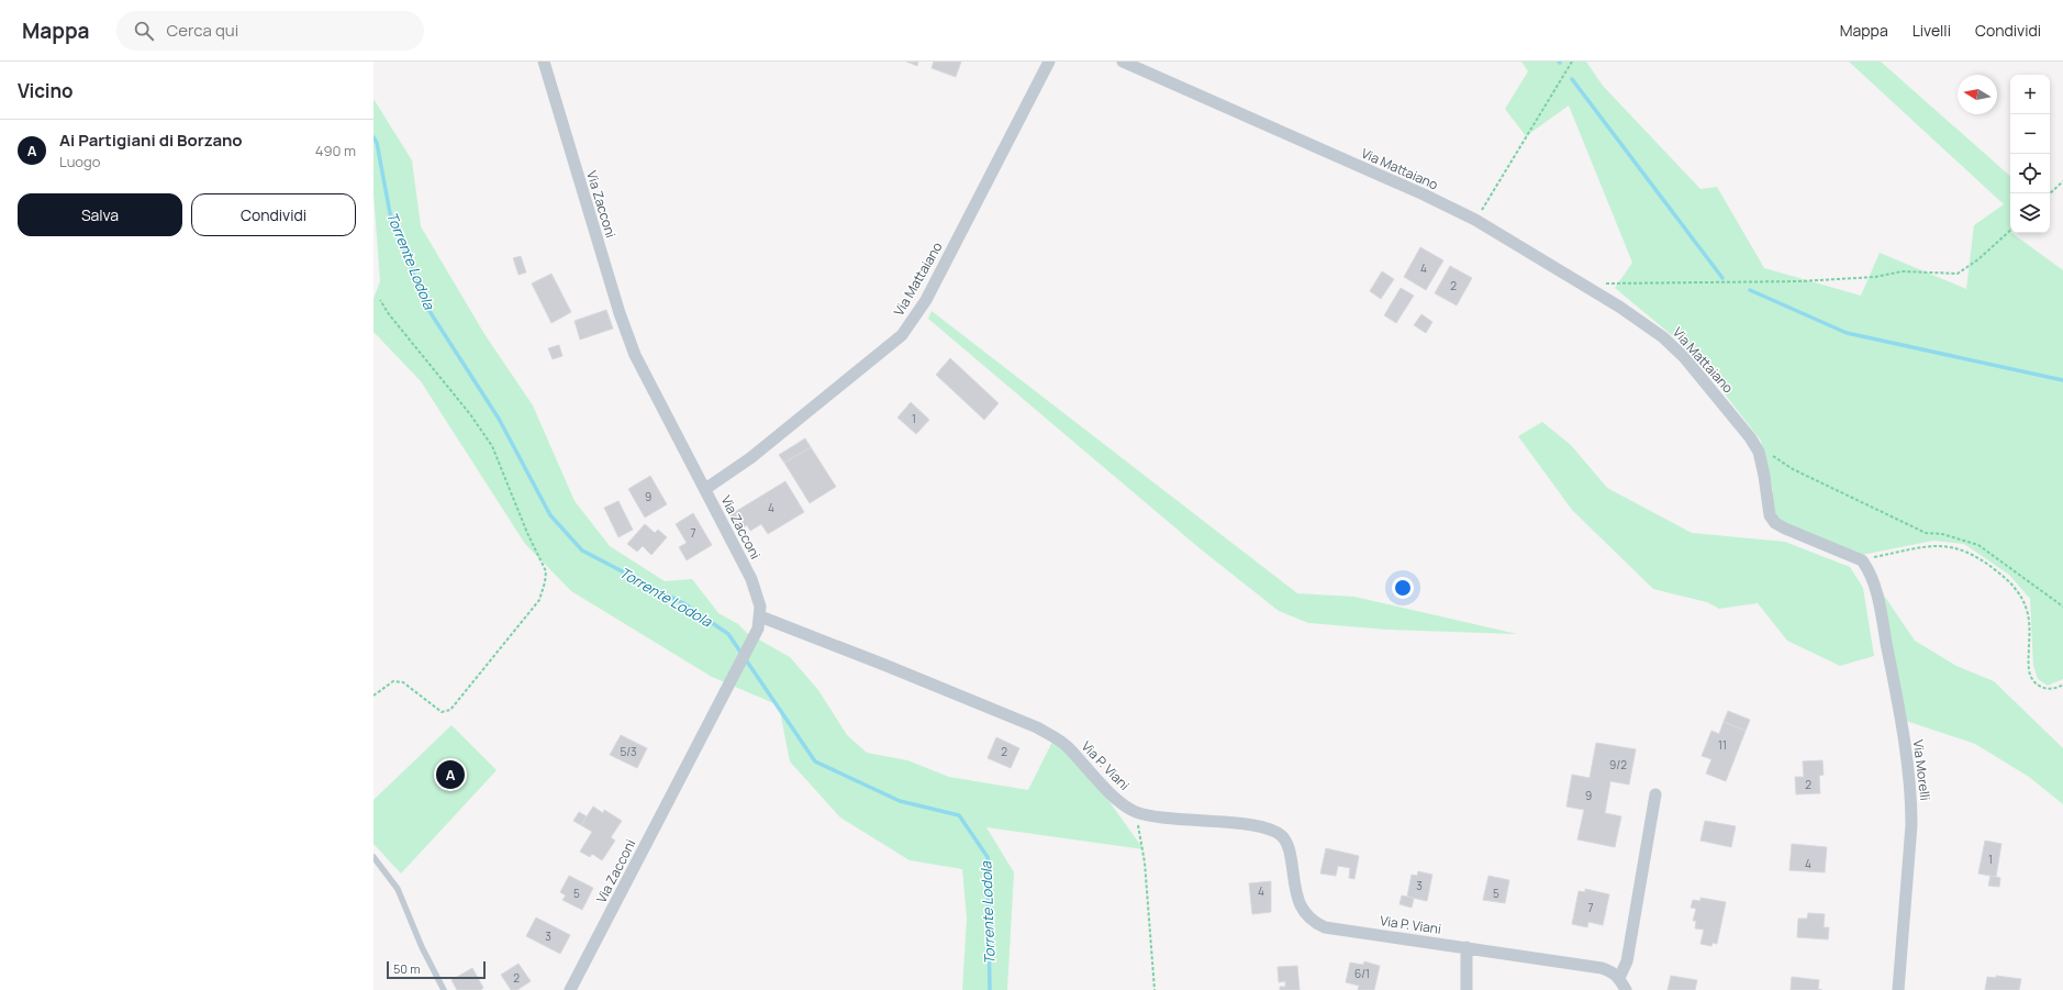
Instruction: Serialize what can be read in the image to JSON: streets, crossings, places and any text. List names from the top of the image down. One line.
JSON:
{"streets":{"street":["Via Mattaiano","Via Zacconi","Via P. Viani","Via Morelli"]},"crossings":[["Via Mattaiano","Via Zacconi"],["Via Mattaiano","Via Morelli"],["Via Zacconi","Via P. Viani"]],"water":["Torrente Lodola"],"house_numbers":["4","2","1","9","4","7","11","5/3","2","9/2","2","9","1","4","3","4","5","5","7","3","6/1","2"],"scale_bar":"50 m","north":"left","page":{"header":"Mappa","search":"Cerca qui","nav":["Mappa","Livelli","Condividi"],"heading":"Vicino","map_buttons":["+","−"],"list":[{"mark":"A","name":"Ai Partigiani di Borzano","note":"Luogo","value":"490 m"}],"buttons":["Salva","Condividi"],"pins":"A","scale":"50 m"}}
